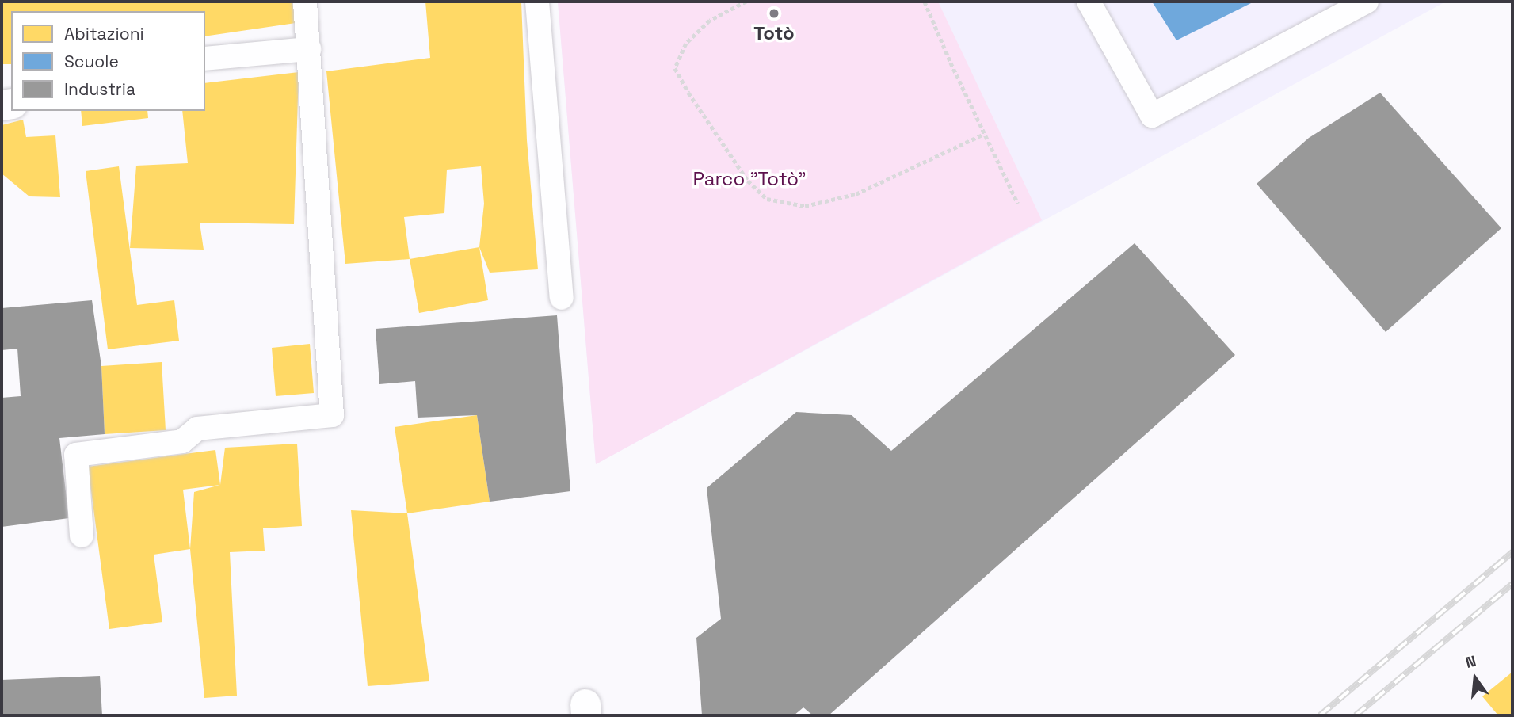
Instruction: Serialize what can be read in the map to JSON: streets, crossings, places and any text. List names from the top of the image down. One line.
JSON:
{"parks":["Parco \"Totò\""],"places":["Totò"],"legend":["Abitazioni","Scuole","Industria"],"north":"top"}
